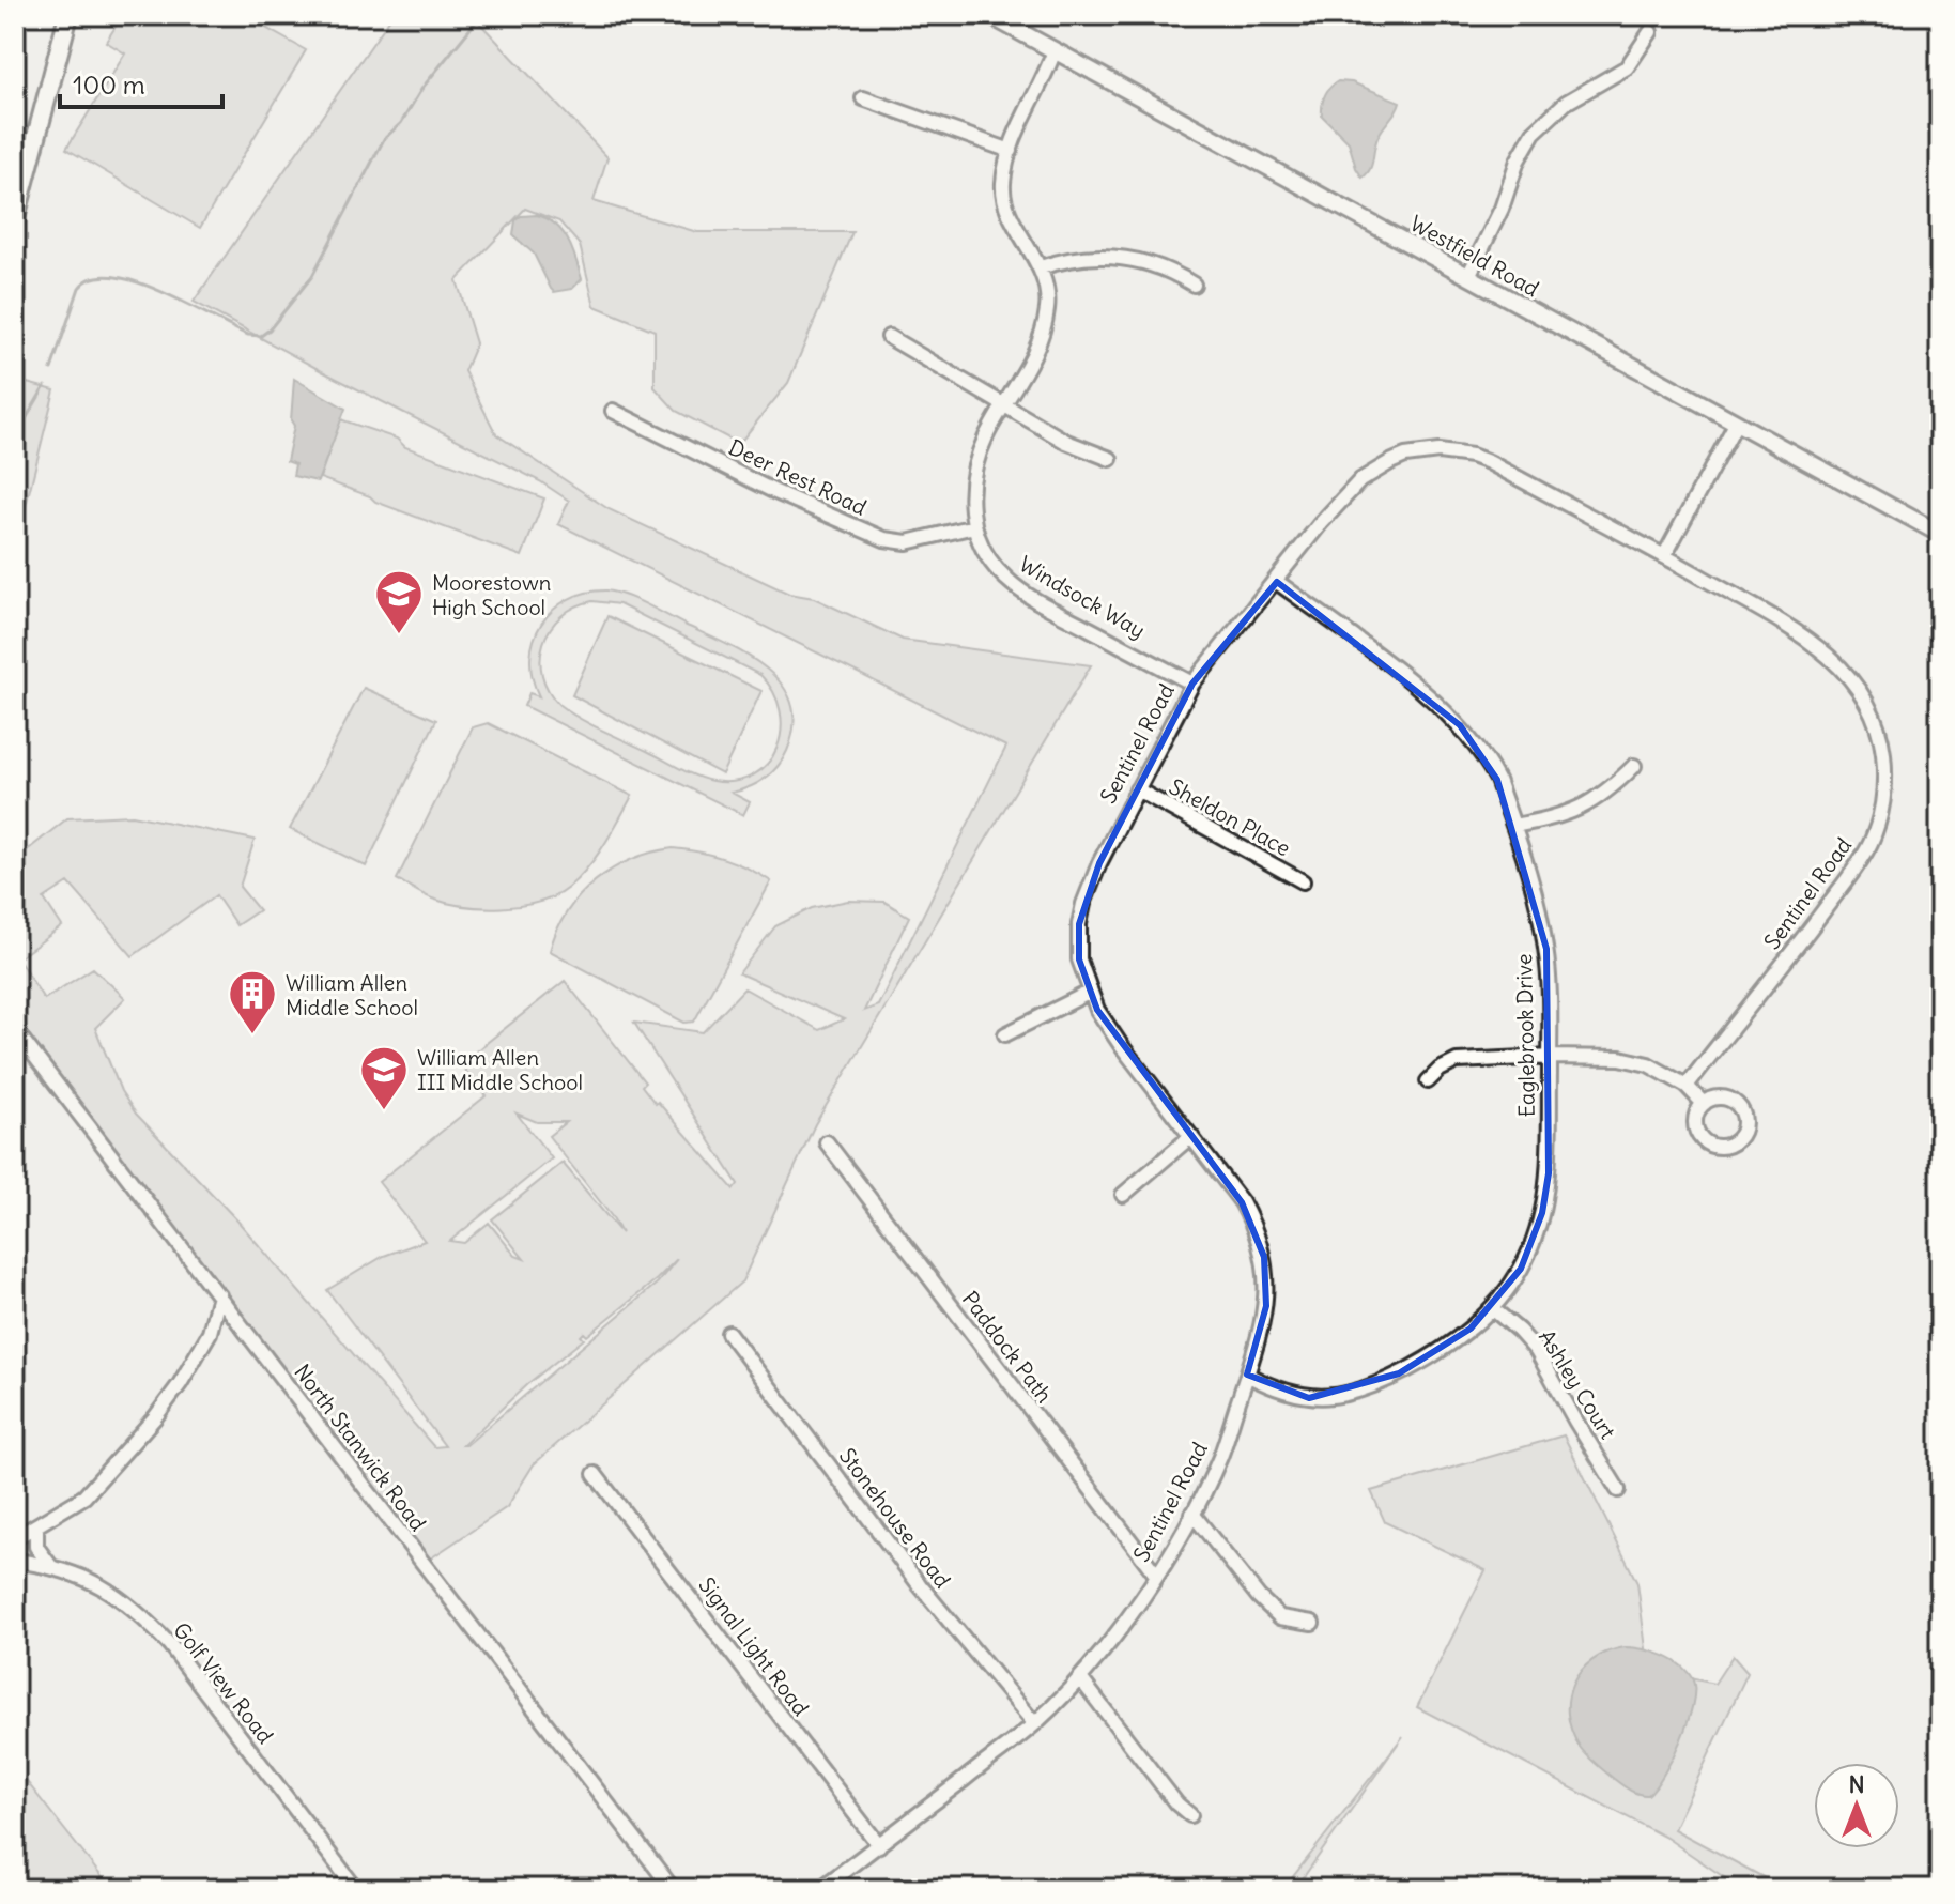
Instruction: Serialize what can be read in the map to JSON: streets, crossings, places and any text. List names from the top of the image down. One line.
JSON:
{"streets":{"street":["Westfield Road","Deer Rest Road","Windsock Way","Sentinel Road","Sheldon Place","Eaglebrook Drive","Paddock Path","Ashley Court","North Stanwick Road","Stonehouse Road","Signal Light Road","Golf View Road"]},"crossings":[["Westfield Road","Windsock Way"],["Deer Rest Road","Windsock Way"],["Windsock Way","Sentinel Road"],["Sentinel Road","Sheldon Place"],["Sentinel Road","Eaglebrook Drive"],["Sentinel Road","Paddock Path"],["Sentinel Road","Stonehouse Road"],["Sentinel Road","Signal Light Road"],["Eaglebrook Drive","Ashley Court"]],"places":{"school or university":["Moorestown High School","William Allen III Middle School"],"building":["William Allen Middle School"]},"scale_bar":"100 m","north":"top"}
